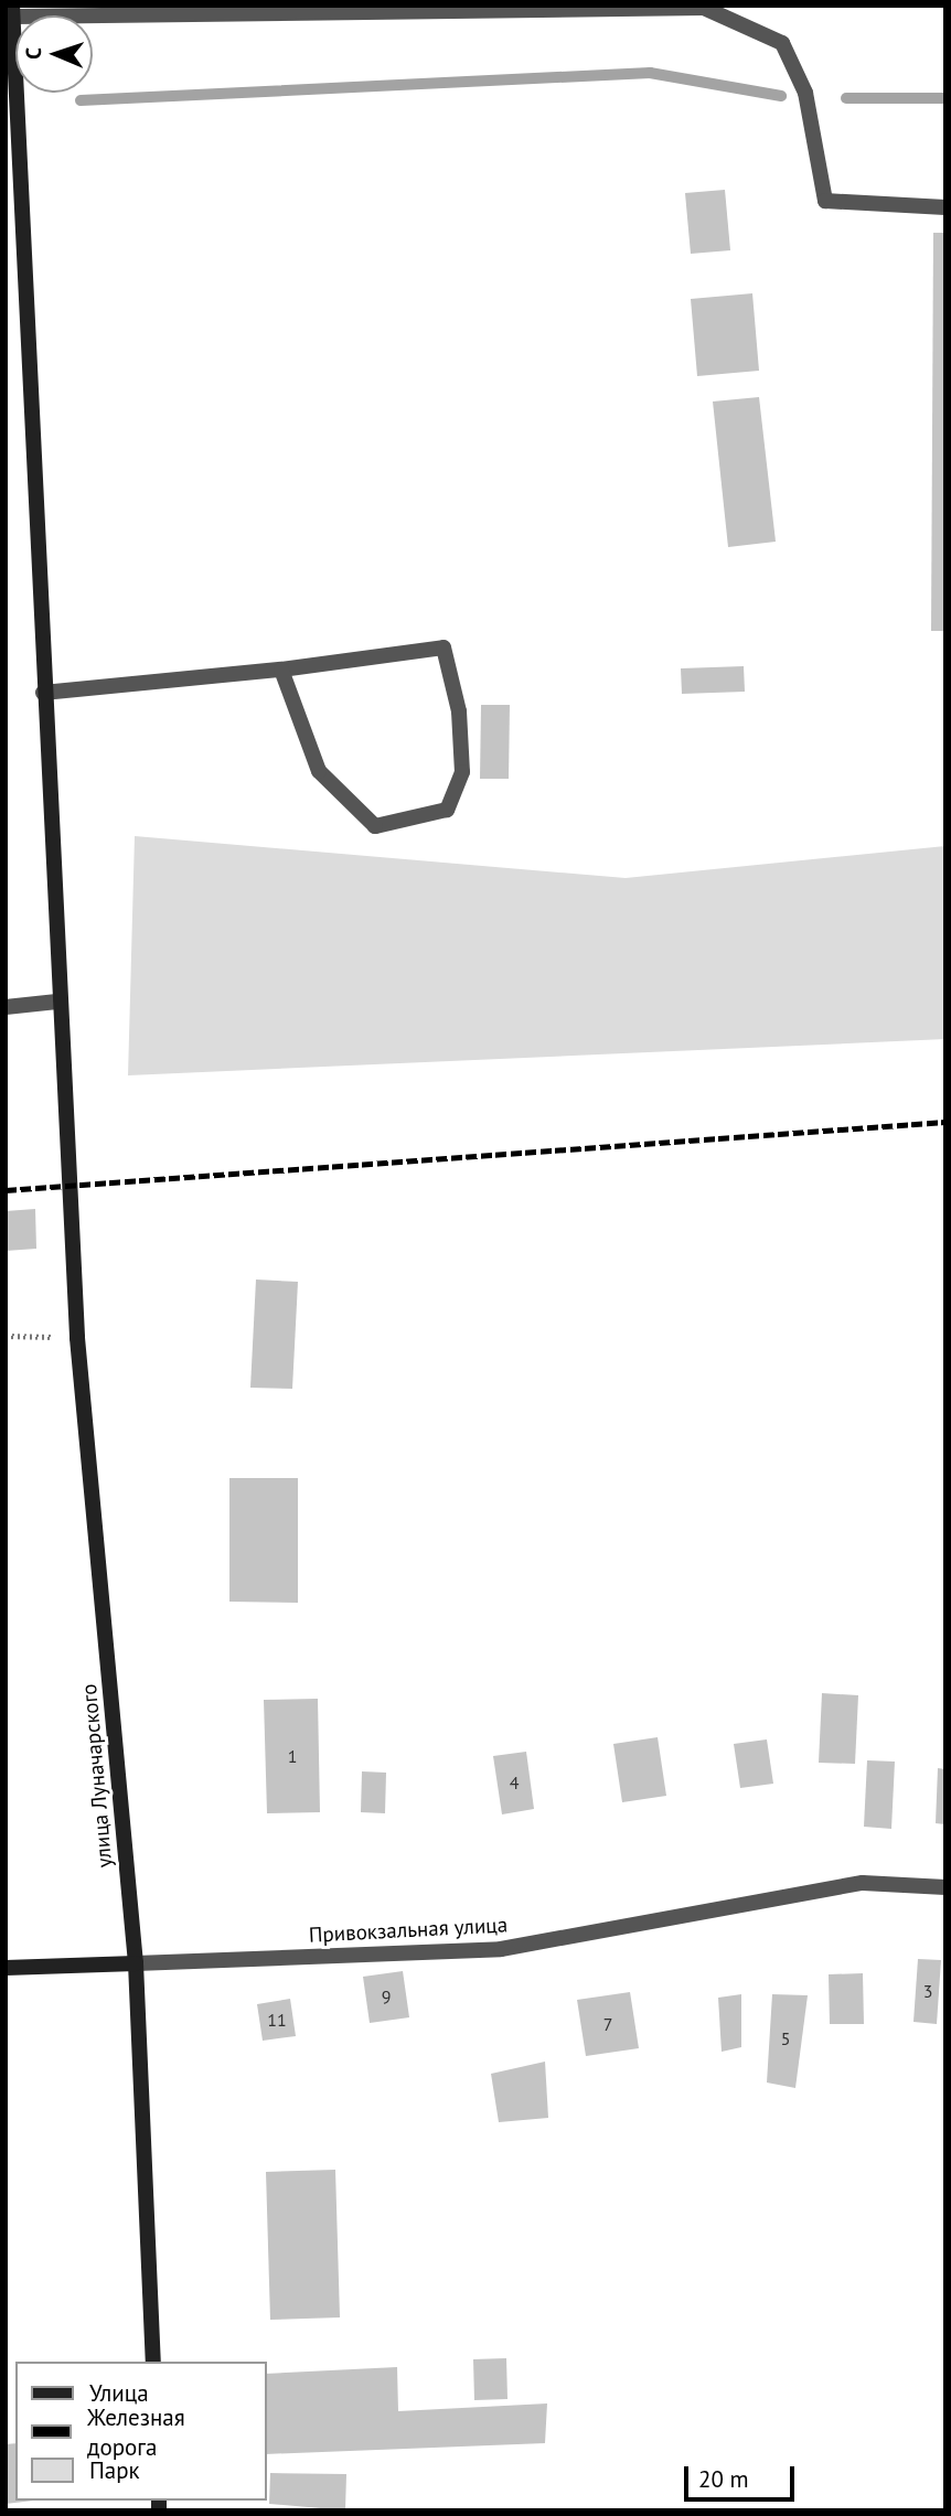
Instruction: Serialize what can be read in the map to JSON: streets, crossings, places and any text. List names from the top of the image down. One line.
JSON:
{"streets":{"main road":["улица Луначарского","Привокзальная улица"]},"crossings":[["улица Луначарского","Привокзальная улица"]],"house_numbers":["1","4","3","9","11","7","5"],"legend":["Улица","Железная дорога","Парк"],"scale_bar":"20 m","north":"left"}
